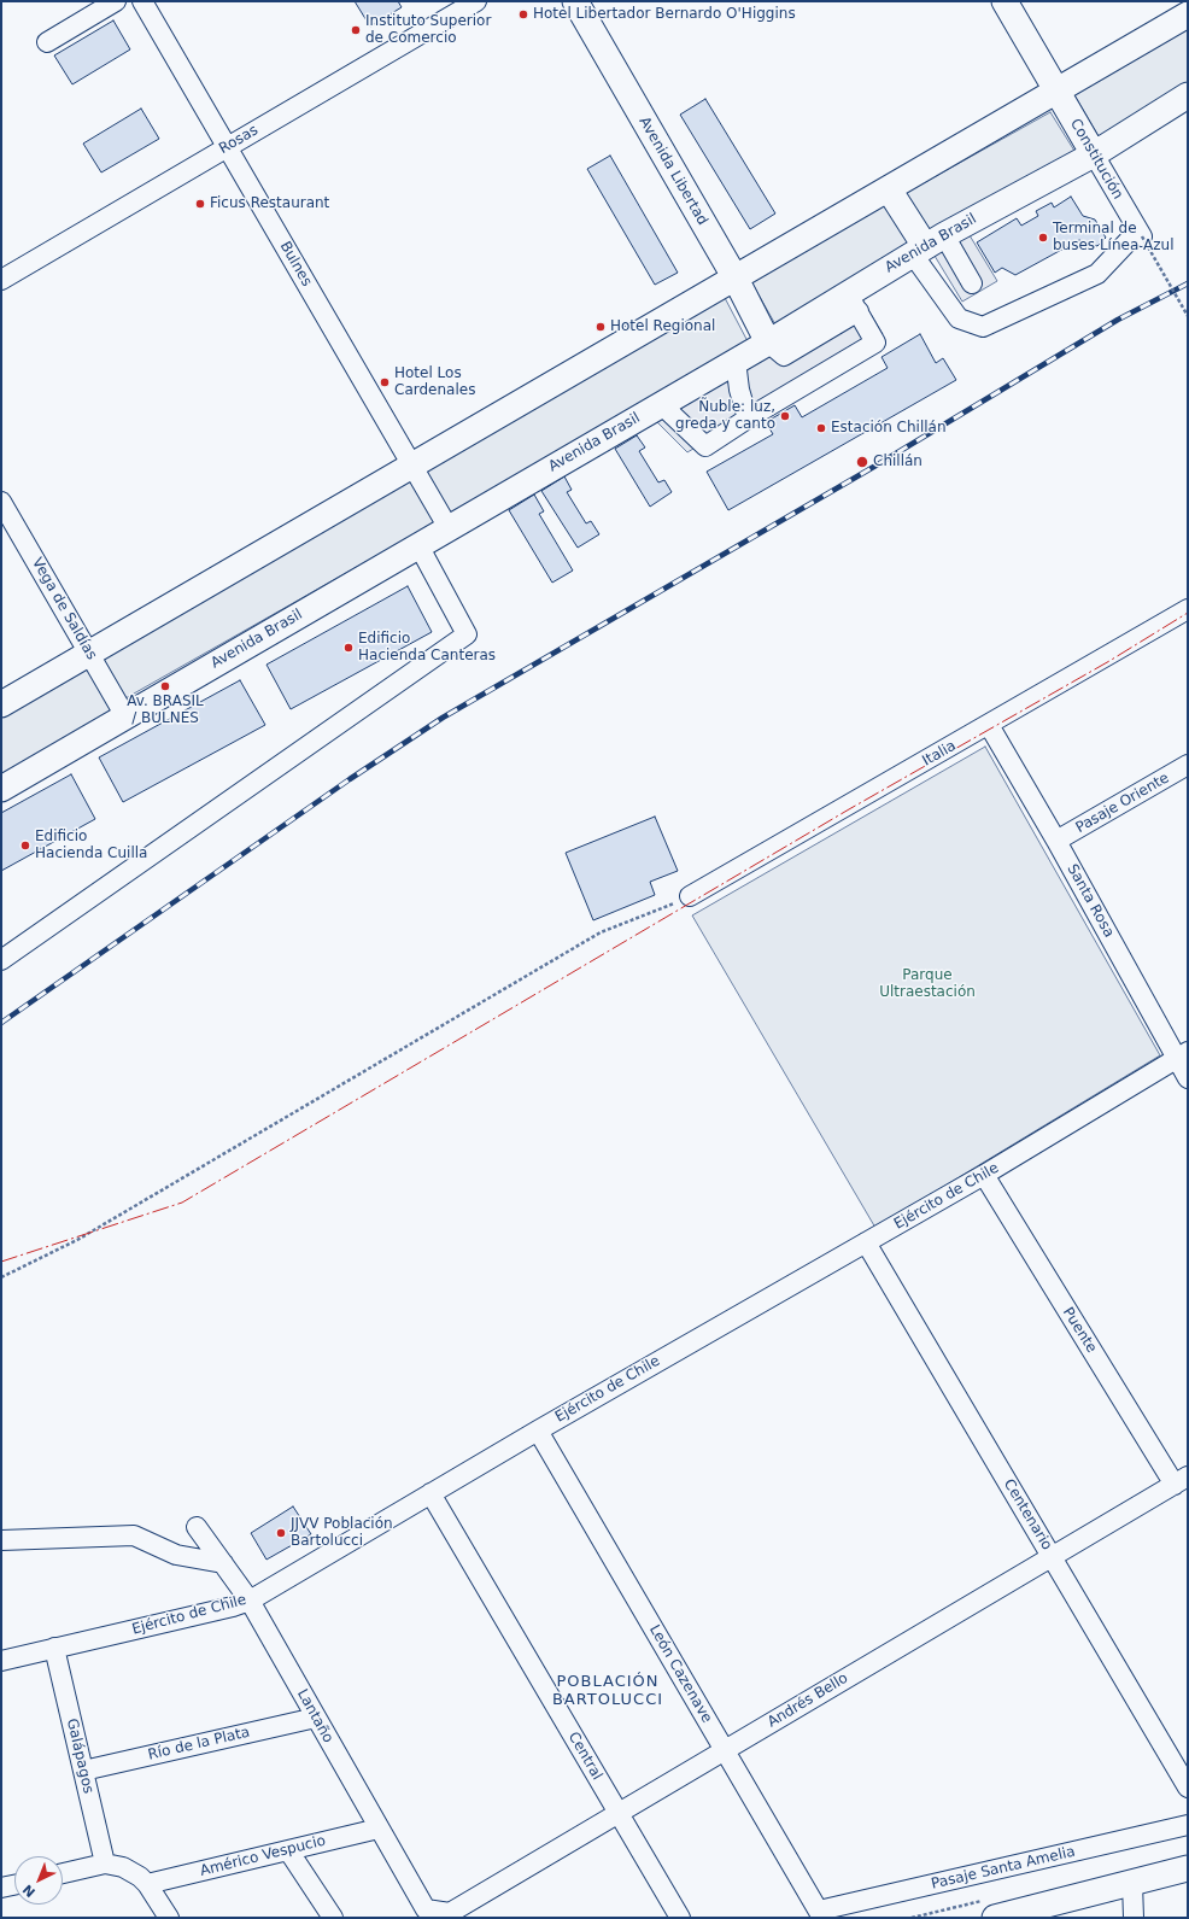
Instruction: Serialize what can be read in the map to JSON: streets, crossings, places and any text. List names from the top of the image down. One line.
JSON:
{"streets":{"main road":["Constitución","Avenida Libertad","Avenida Brasil"],"street":["Rosas","Bulnes","Vega de Saldías","Italia","Pasaje Oriente","Santa Rosa","Ejército de Chile","Puente","Centenario","León Cazenave","Andrés Bello","Lantaño","Río de la Plata","Galápagos","Central","Américo Vespucio","Pasaje Santa Amelia"]},"crossings":[["Rosas","Bulnes"],["Constitución","Avenida Brasil"],["Avenida Libertad","Avenida Brasil"],["Avenida Brasil","Bulnes"],["Avenida Brasil","Vega de Saldías"],["Italia","Santa Rosa"],["Pasaje Oriente","Santa Rosa"],["Santa Rosa","Ejército de Chile"],["Ejército de Chile","Puente"],["Ejército de Chile","Centenario"],["Ejército de Chile","León Cazenave"],["Ejército de Chile","Lantaño"],["Ejército de Chile","Galápagos"],["Ejército de Chile","Central"],["Puente","Andrés Bello"],["Centenario","Andrés Bello"],["León Cazenave","Andrés Bello"],["León Cazenave","Pasaje Santa Amelia"],["Andrés Bello","Lantaño"],["Andrés Bello","Central"],["Lantaño","Río de la Plata"],["Lantaño","Américo Vespucio"],["Río de la Plata","Galápagos"]],"districts":["POBLACIÓN BARTOLUCCI"],"parks":["Parque Ultraestación"],"places":["Hotel Libertador Bernardo O'Higgins","Instituto Superior de Comercio","Ficus Restaurant","Terminal de buses Línea Azul","Hotel Regional","Hotel Los Cardenales","Ñuble: luz, greda y canto","Estación Chillán","Chillán","Edificio Hacienda Canteras","Av. BRASIL / BULNES","Edificio Hacienda Cuilla","JJVV Población Bartolucci"],"north":"bottom left"}
